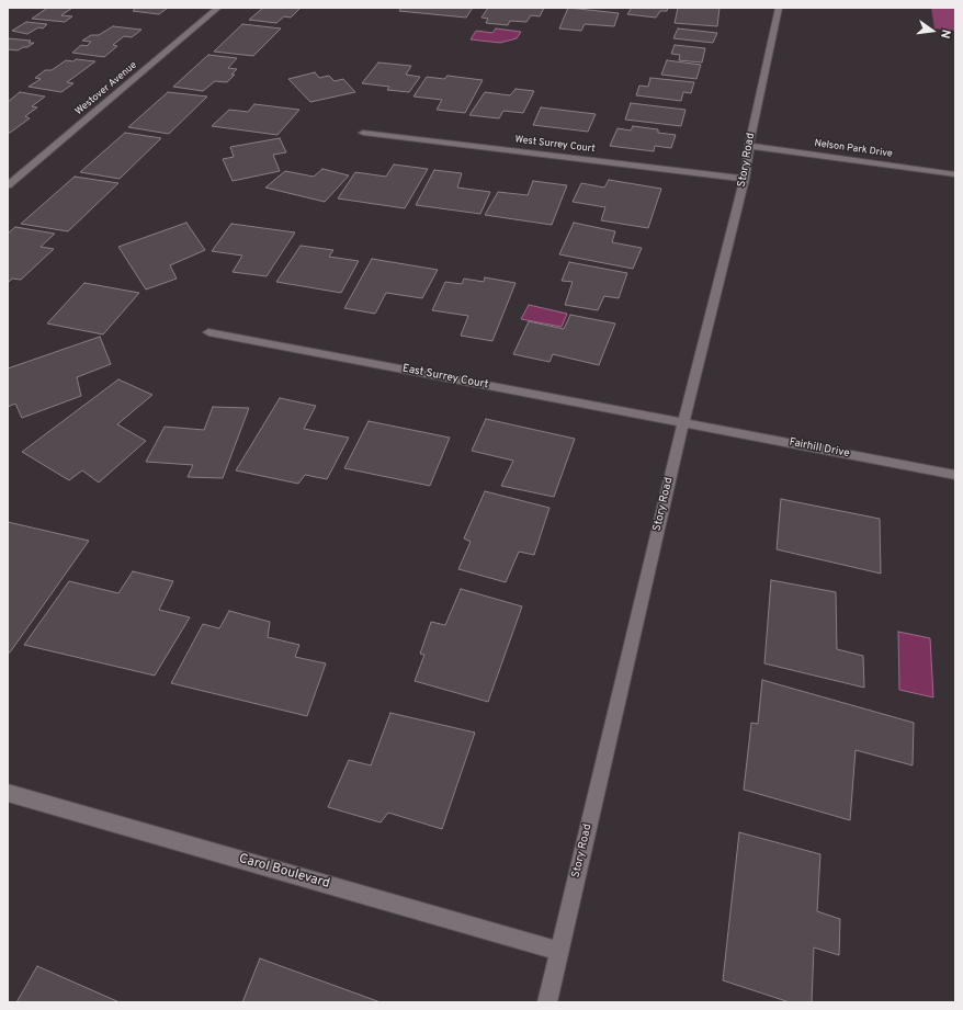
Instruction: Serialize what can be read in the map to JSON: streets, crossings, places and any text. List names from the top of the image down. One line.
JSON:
{"streets":{"street":["Westover Avenue","West Surrey Court","Nelson Park Drive","Story Road","East Surrey Court","Fairhill Drive","Carol Boulevard"]},"crossings":[["West Surrey Court","Story Road"],["Nelson Park Drive","Story Road"],["Story Road","East Surrey Court"],["Story Road","Fairhill Drive"],["Story Road","Carol Boulevard"],["East Surrey Court","Fairhill Drive"]],"north":"right"}
